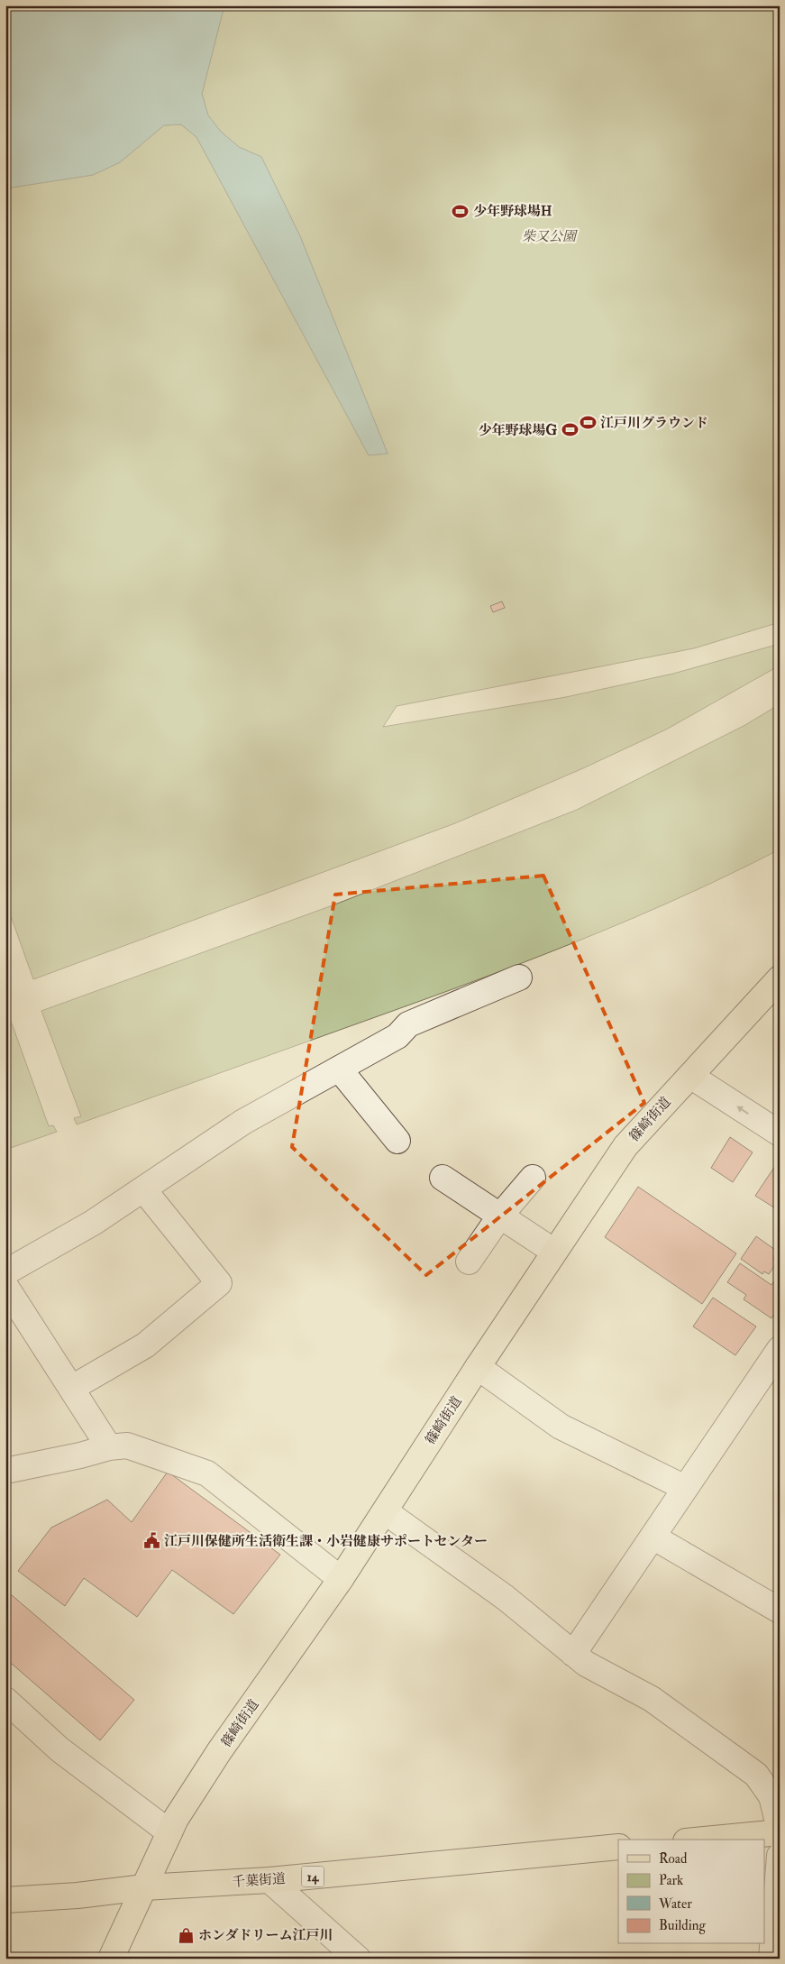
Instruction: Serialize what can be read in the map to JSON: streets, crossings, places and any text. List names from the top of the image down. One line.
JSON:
{"streets":{"main road":["篠崎街道","14","千葉街道"]},"crossings":[["篠崎街道","千葉街道"]],"parks":["柴又公園"],"places":{"sports":["少年野球場H","江戸川グラウンド","少年野球場G"],"public building":["江戸川保健所生活衛生課・小岩健康サポートセンター"],"shop":["ホンダドリーム江戸川"]},"legend":["Road","Park","Water","Building"]}
